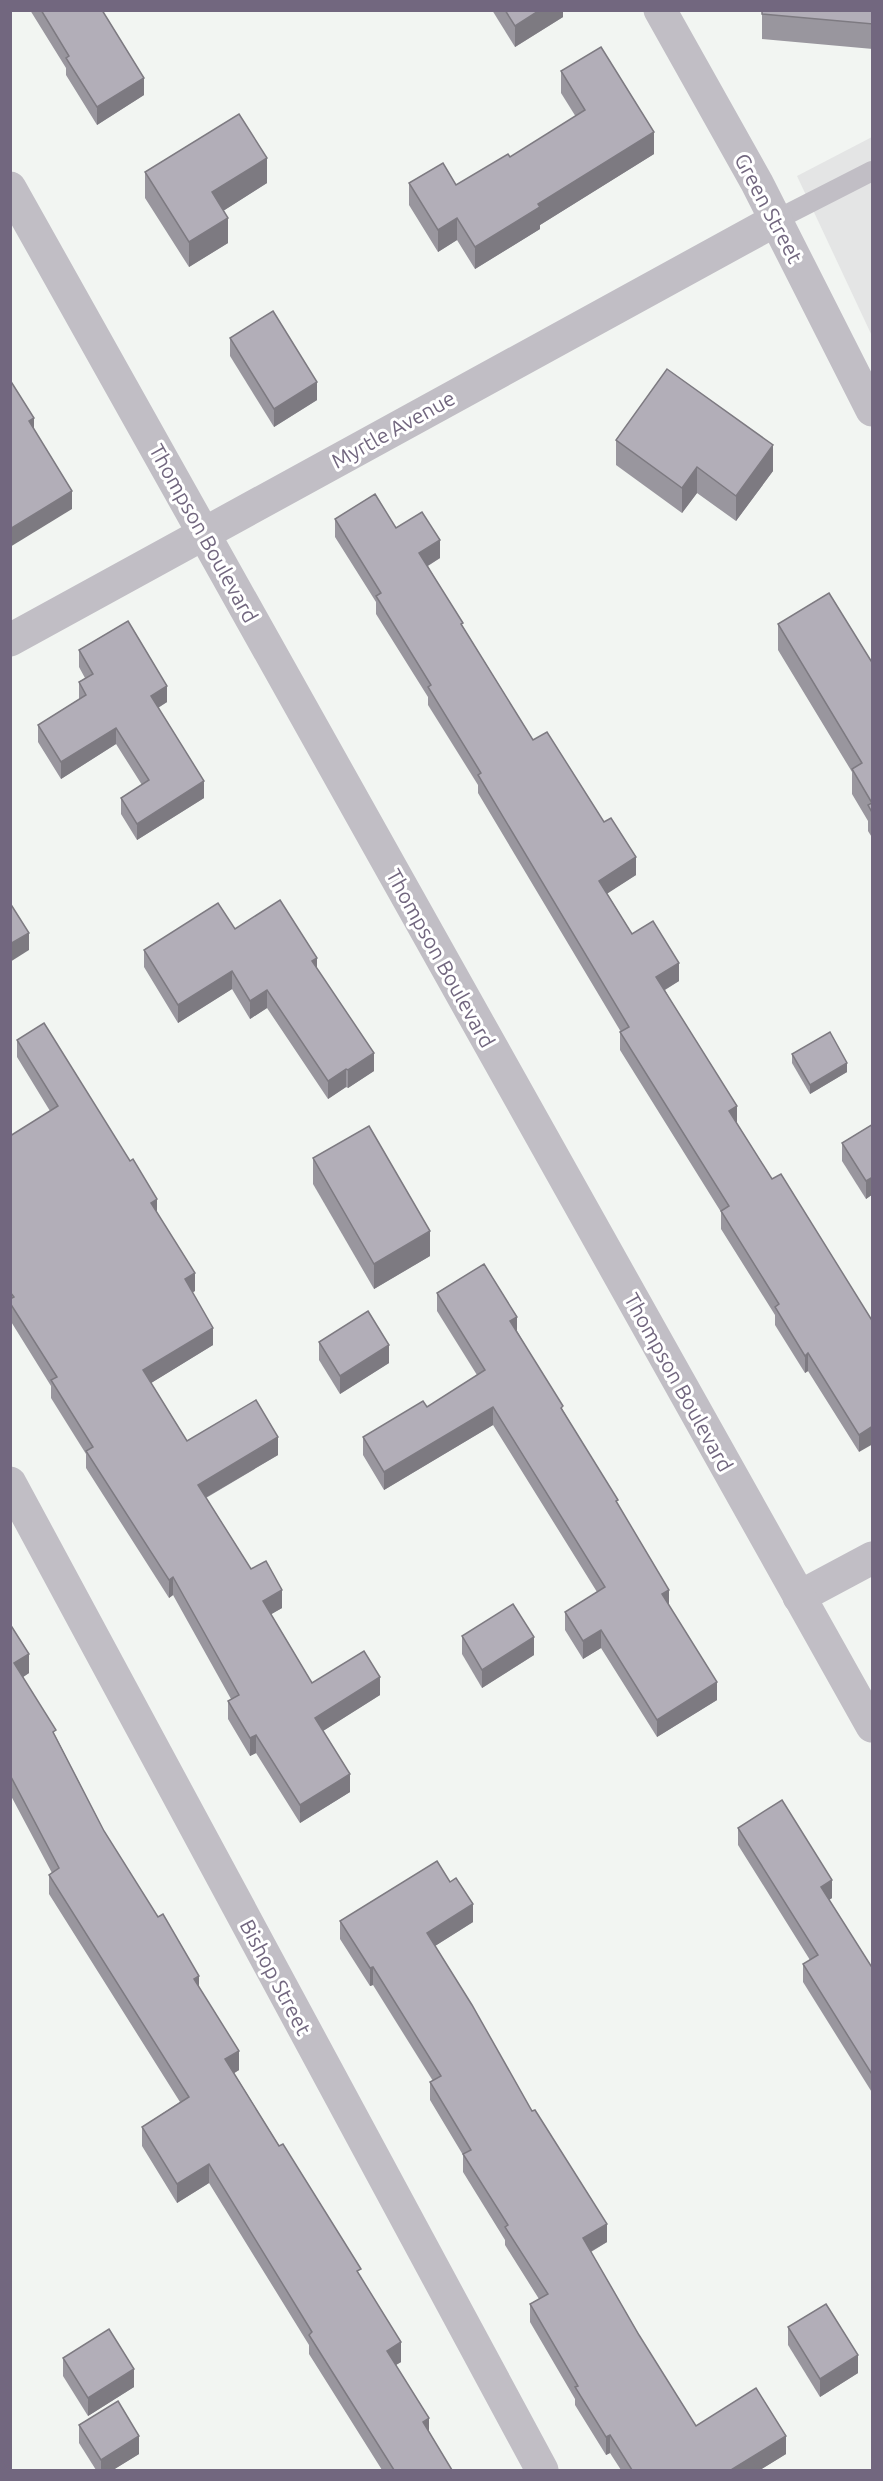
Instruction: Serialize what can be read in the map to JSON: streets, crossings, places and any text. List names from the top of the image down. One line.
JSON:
{"streets":{"street":["Green Street","Myrtle Avenue","Thompson Boulevard","Bishop Street"]},"crossings":[["Green Street","Myrtle Avenue"],["Myrtle Avenue","Thompson Boulevard"]]}
